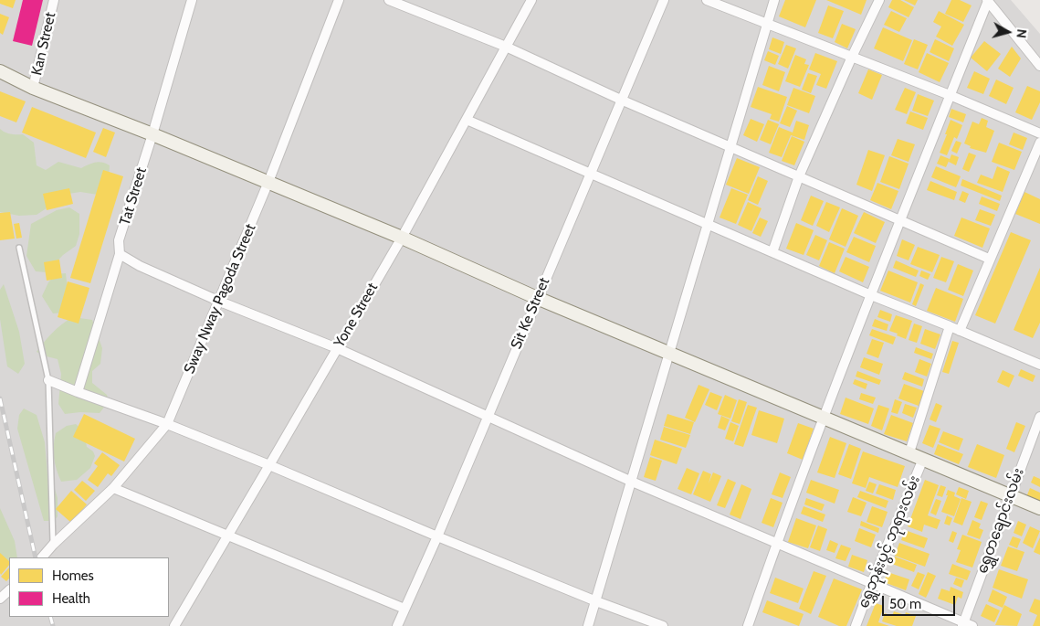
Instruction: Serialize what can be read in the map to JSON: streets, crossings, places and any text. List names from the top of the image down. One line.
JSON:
{"streets":{"street":["Kan Street","Tat Street","Sway Nway Pagoda Street","Sit Ke Street","Yone Street","ရွှေတချောင်းလမ်း","ရွှေဘုန်းပွင့် ဘုရားလမ်း"]},"legend":["Homes","Health"],"scale_bar":"50 m","north":"right"}
